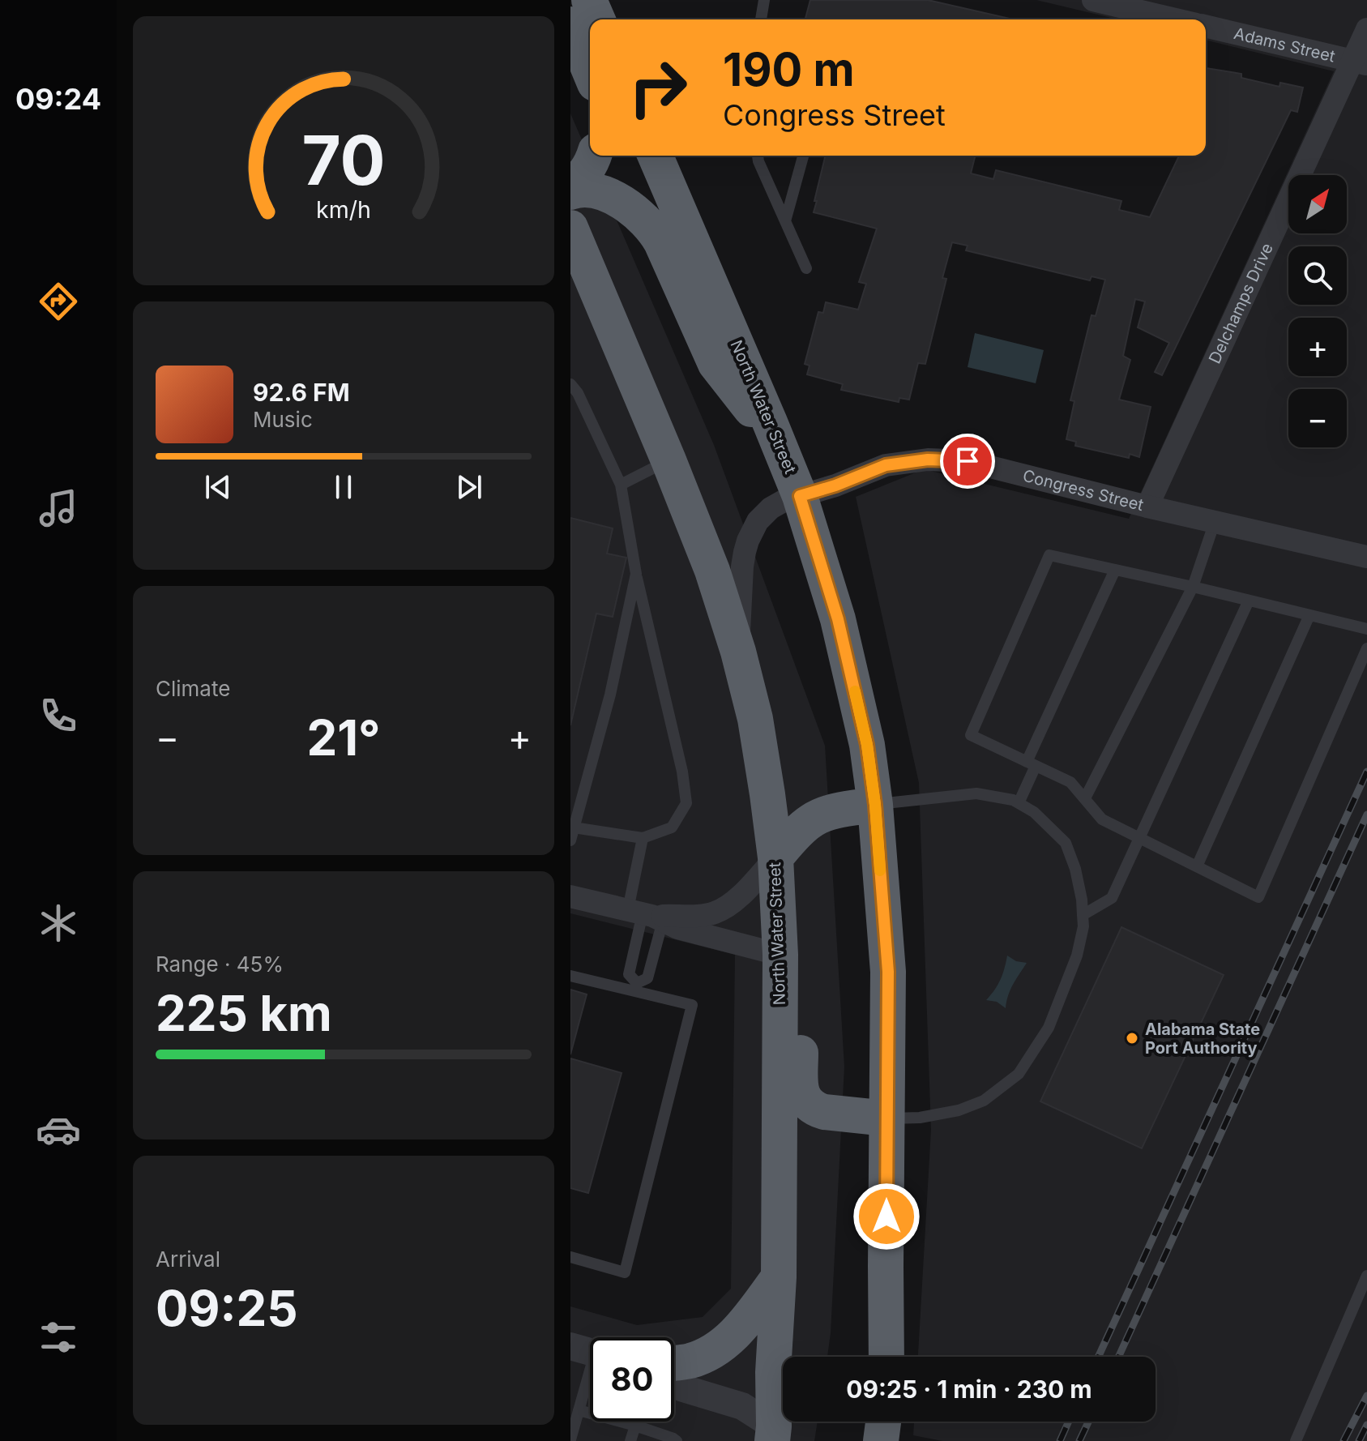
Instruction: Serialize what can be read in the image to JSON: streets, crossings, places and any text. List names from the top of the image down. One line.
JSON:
{"streets":{"highway":["North Water Street"],"street":["Adams Street","Delchamps Drive","Congress Street"]},"crossings":[["Adams Street","Delchamps Drive"],["Delchamps Drive","Congress Street"],["North Water Street","Congress Street"]],"places":["Alabama State Port Authority"],"north":"top right","page":{"tabs":"09:24","turn":["190 m","Congress Street"],"map_buttons":["+","−"],"song":["92.6 FM","Music"],"tile":["Climate",["Range · 45%","225 km"],["Arrival","09:25"]],"heat":["−","21°","+"],"limit":"80","trip":"09:25 · 1 min · 230 m","gauge":["70","km/h"]}}
